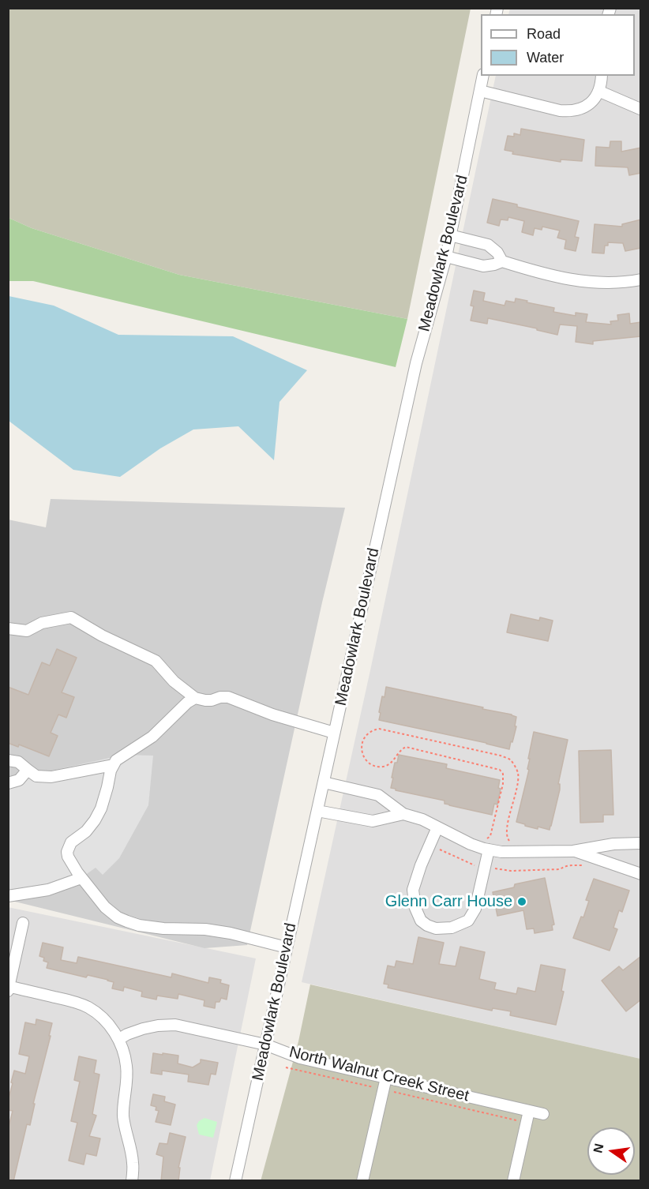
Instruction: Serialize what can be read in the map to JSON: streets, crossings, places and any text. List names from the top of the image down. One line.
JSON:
{"streets":{"street":["Meadowlark Boulevard","North Walnut Creek Street"]},"crossings":[["Meadowlark Boulevard","North Walnut Creek Street"]],"places":["Glenn Carr House"],"legend":["Road","Water"],"north":"left"}
